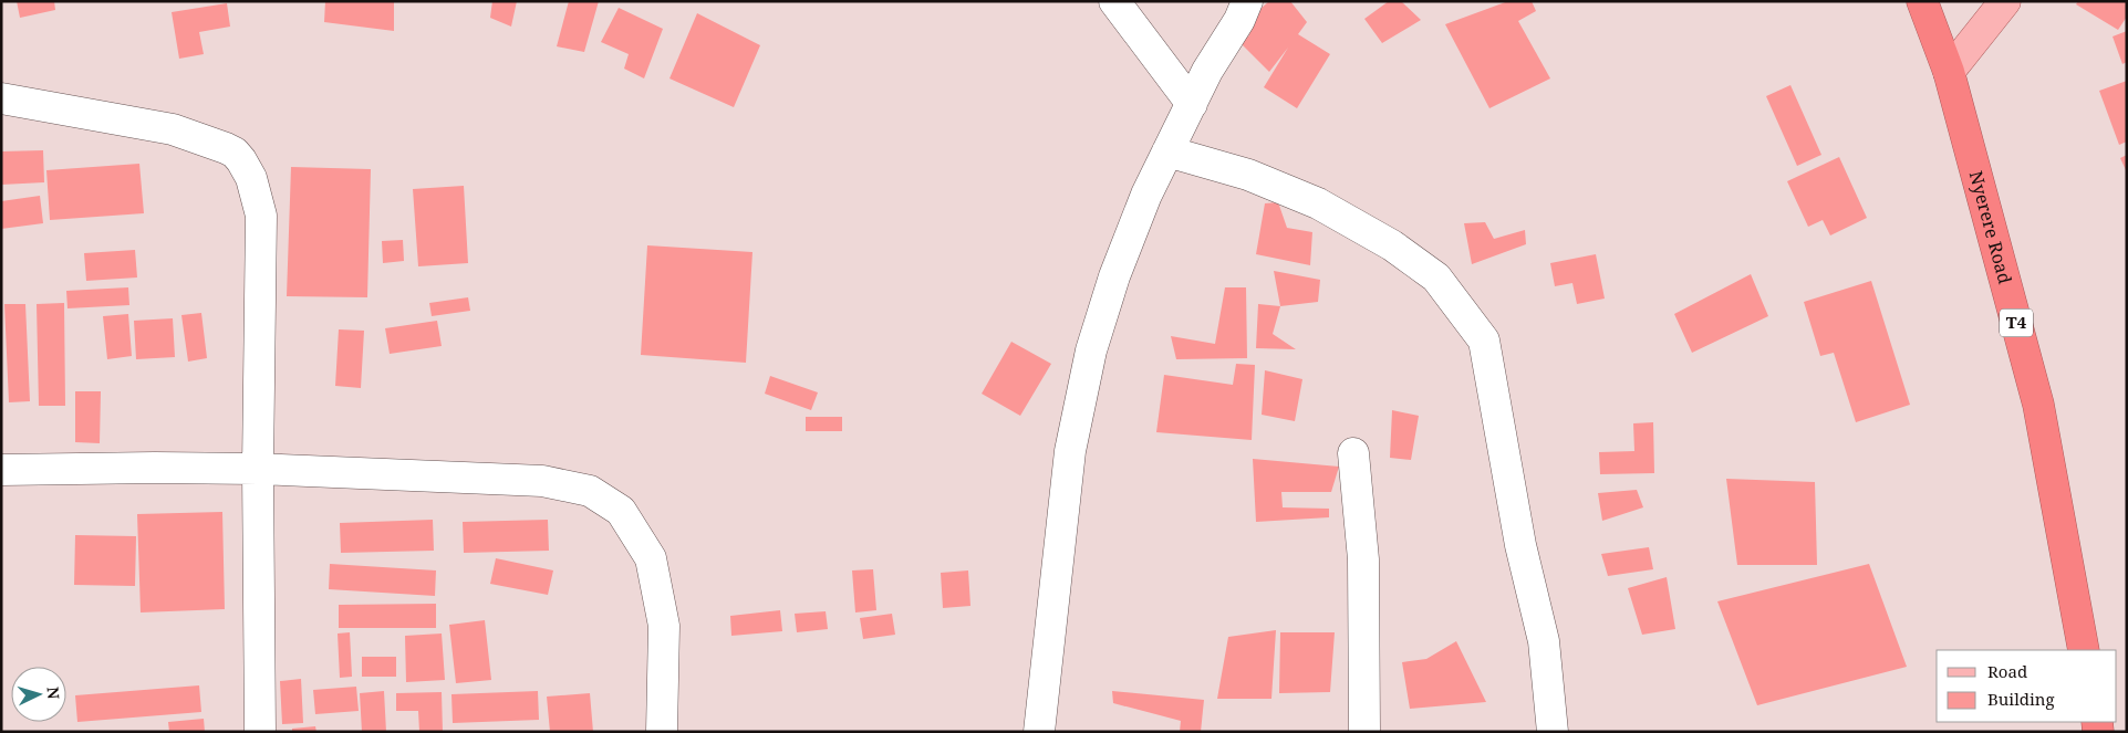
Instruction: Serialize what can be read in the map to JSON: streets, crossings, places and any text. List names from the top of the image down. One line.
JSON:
{"streets":{"highway":["Nyerere Road","T4"]},"legend":["Road","Building"],"north":"right"}
